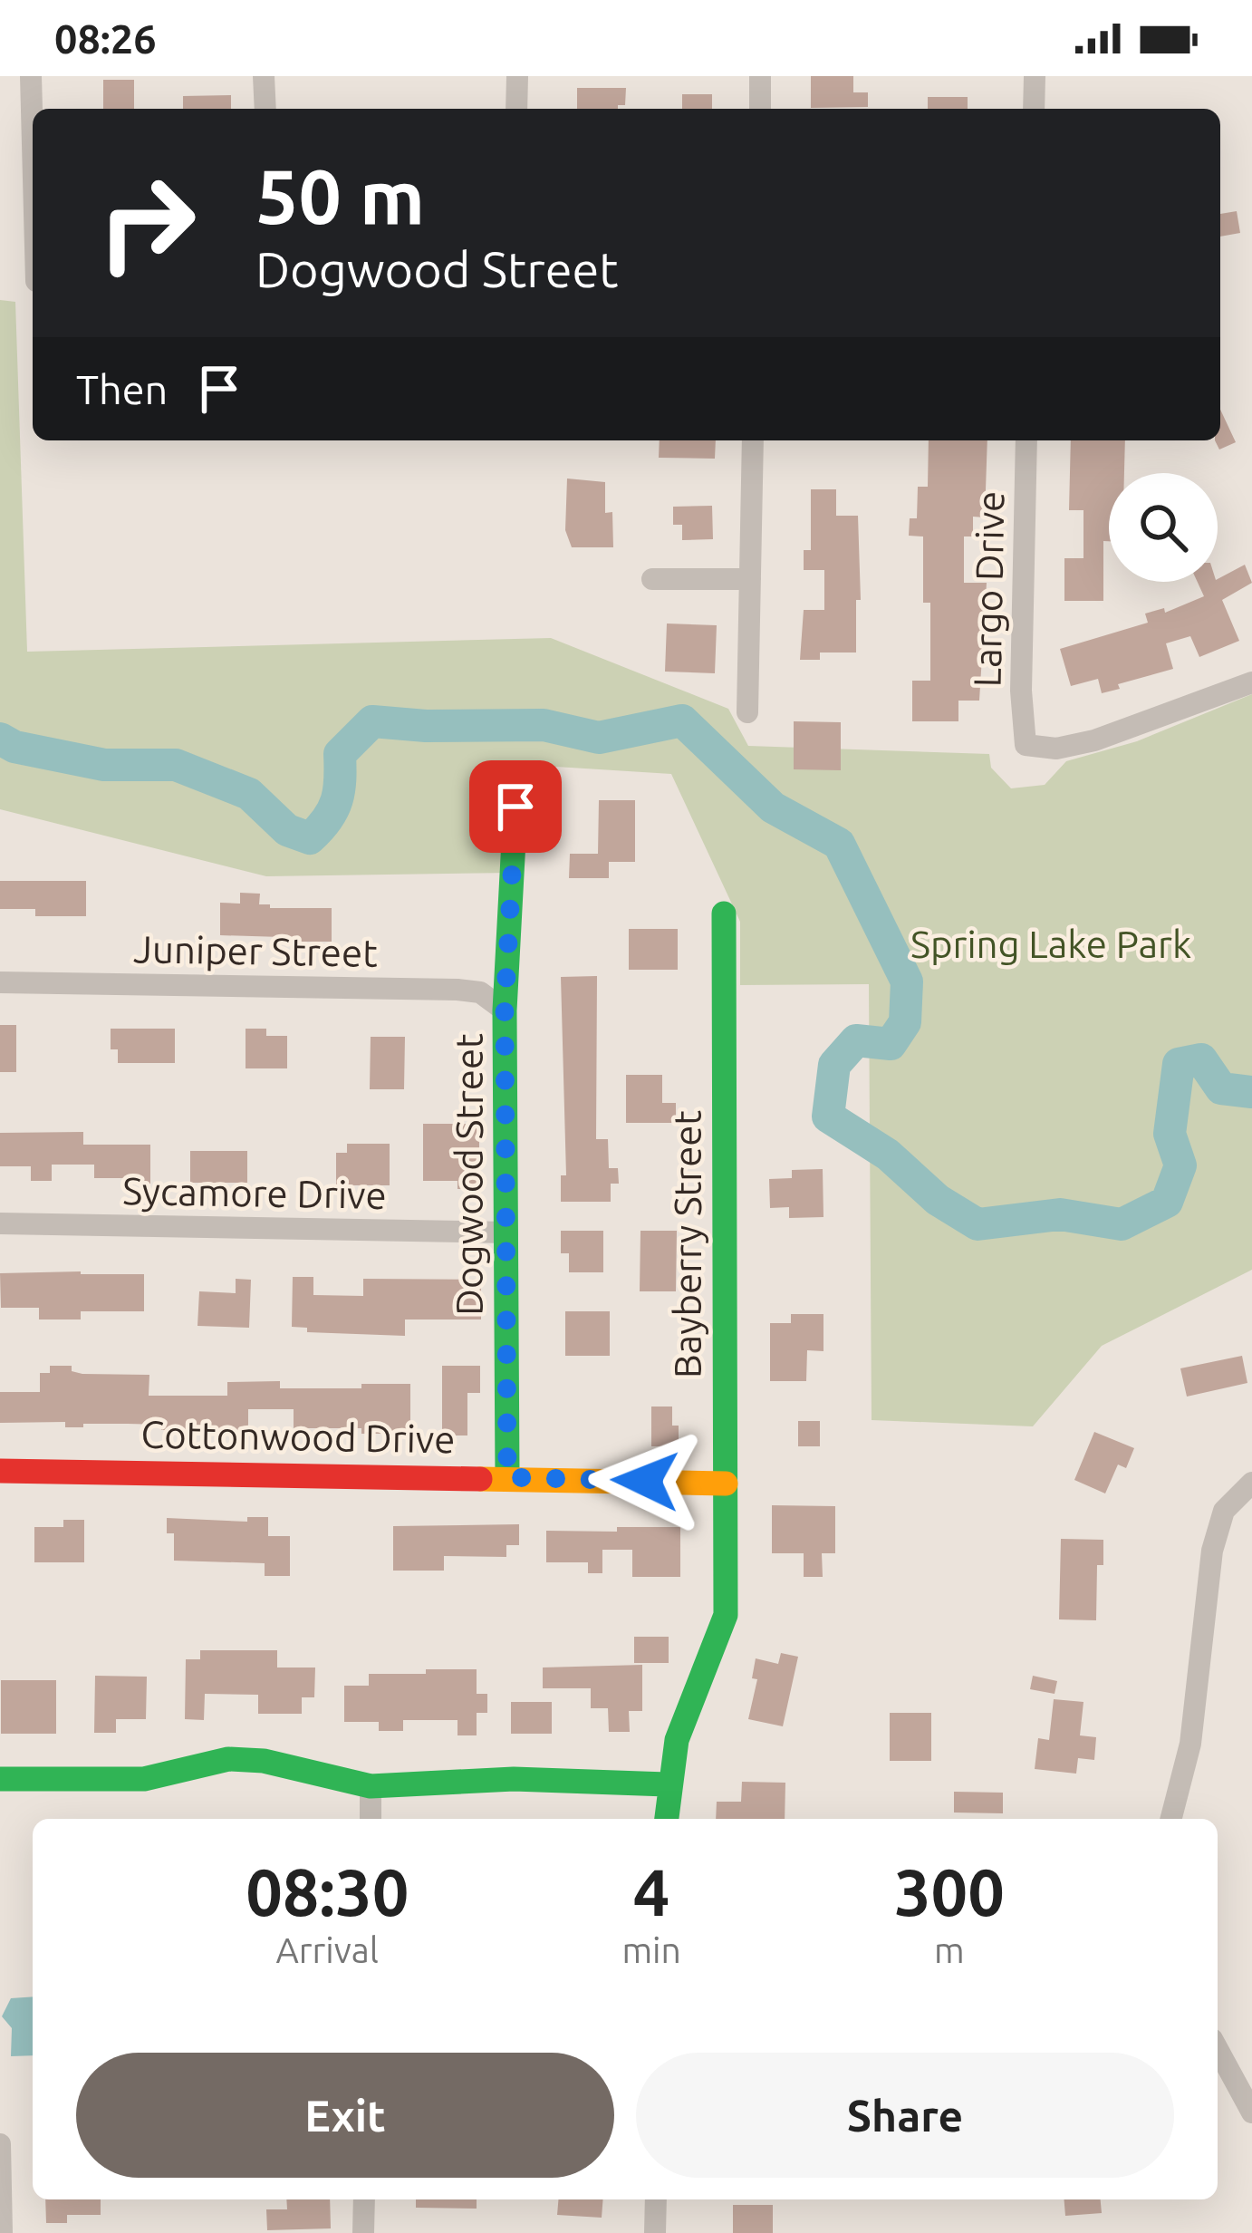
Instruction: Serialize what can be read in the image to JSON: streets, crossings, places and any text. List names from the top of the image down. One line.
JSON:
{"streets":{"street":["Largo Drive","Juniper Street","Dogwood Street","Sycamore Drive","Bayberry Street","Cottonwood Drive"]},"crossings":[["Juniper Street","Dogwood Street"],["Dogwood Street","Sycamore Drive"],["Dogwood Street","Cottonwood Drive"],["Bayberry Street","Cottonwood Drive"]],"parks":["Spring Lake Park"],"page":{"status":"08:26","turn":["50 m","Dogwood Street"],"then":"Then","eta":["08:30","Arrival","4","min","300","m"],"buttons":["Exit","Share"]}}
